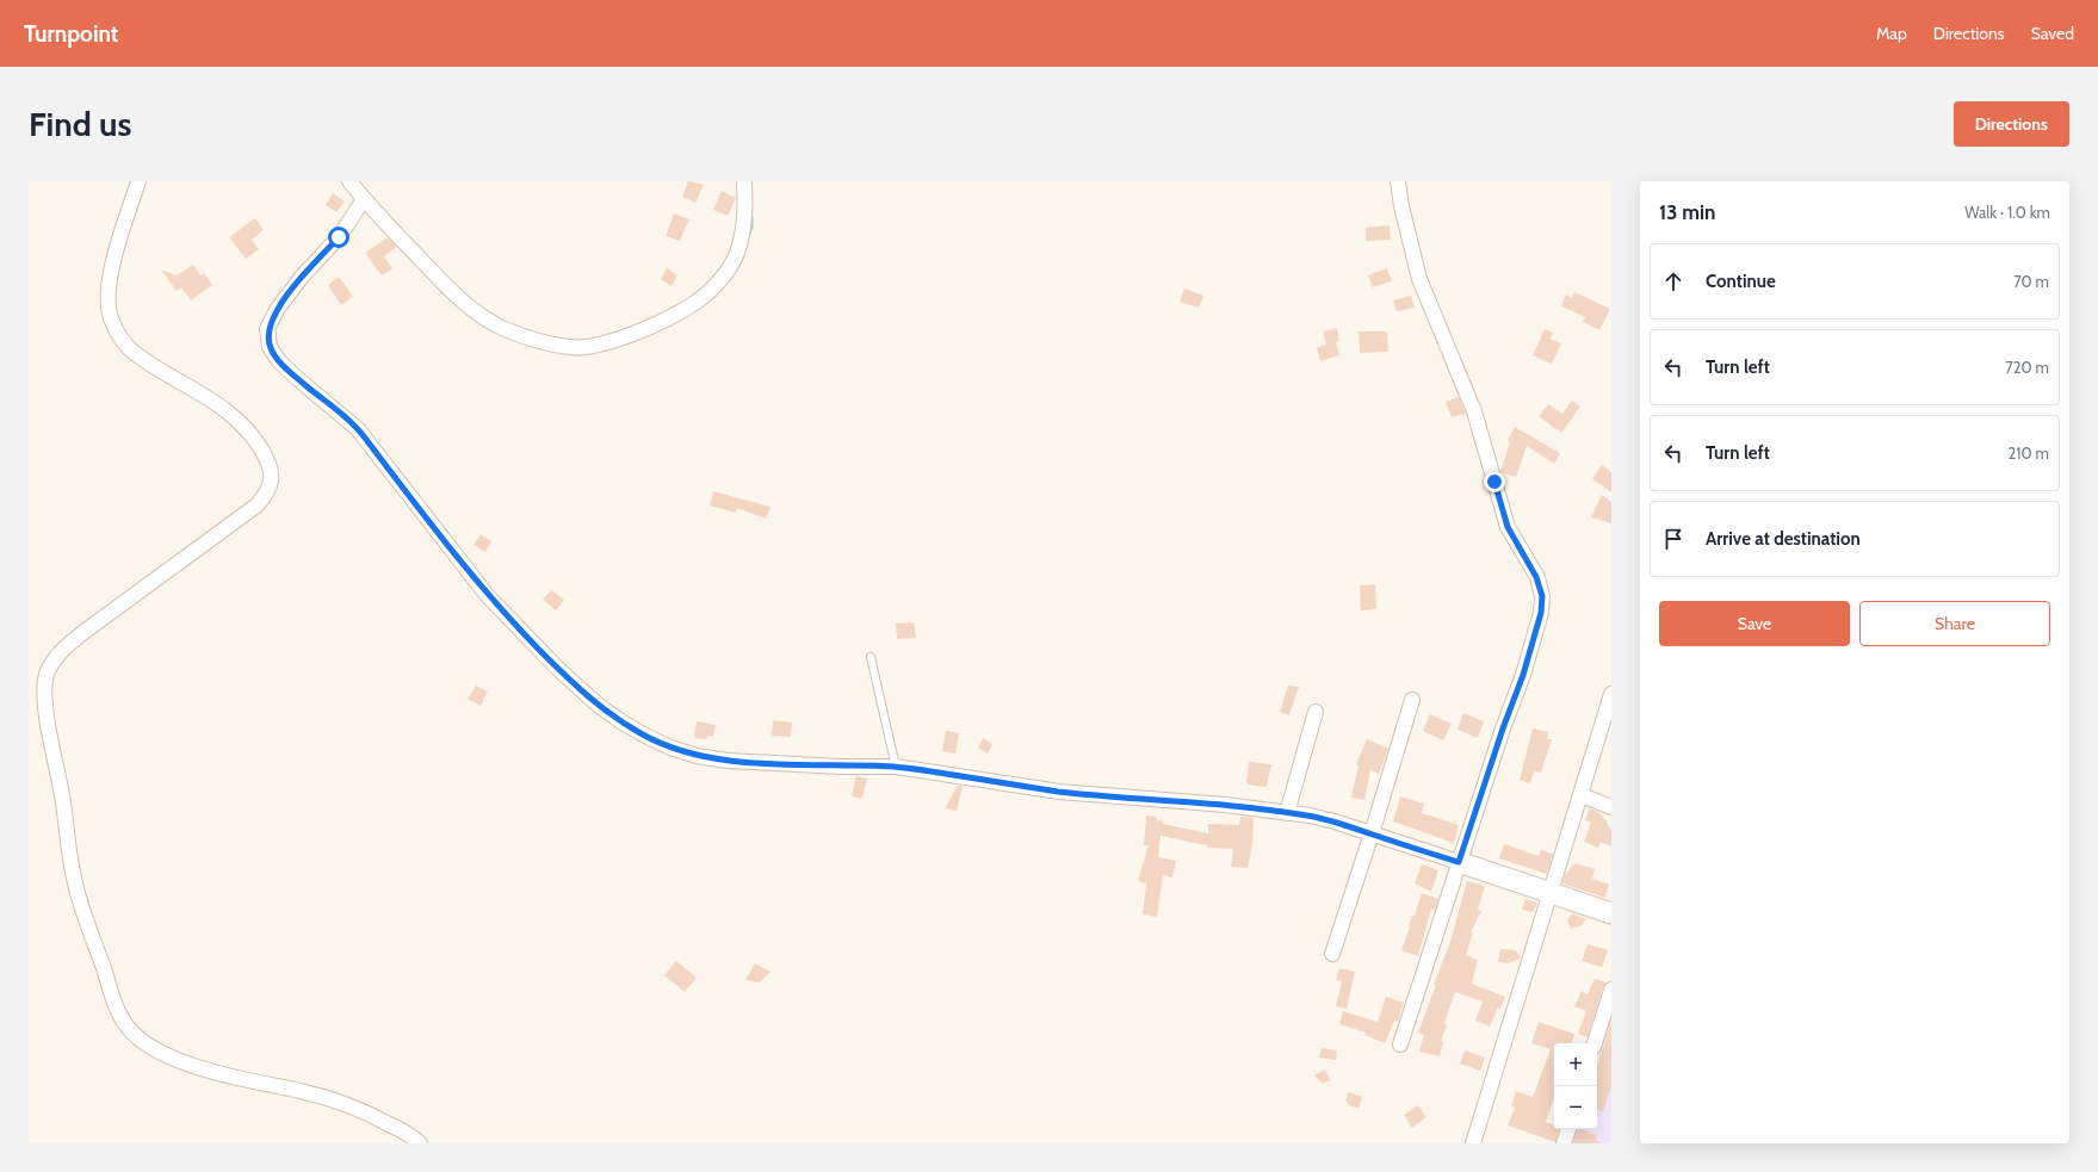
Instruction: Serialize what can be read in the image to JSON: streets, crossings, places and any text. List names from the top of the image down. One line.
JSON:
{"page":{"header":"Turnpoint","nav":["Map","Directions","Saved"],"buttons":["Directions",["Save","Share"]],"title":"Find us","heading":["13 min","Walk · 1.0 km"],"list":[["Continue","70 m"],["Turn left","720 m"],["Turn left","210 m"],"Arrive at destination"],"map_buttons":["+","−"]}}
